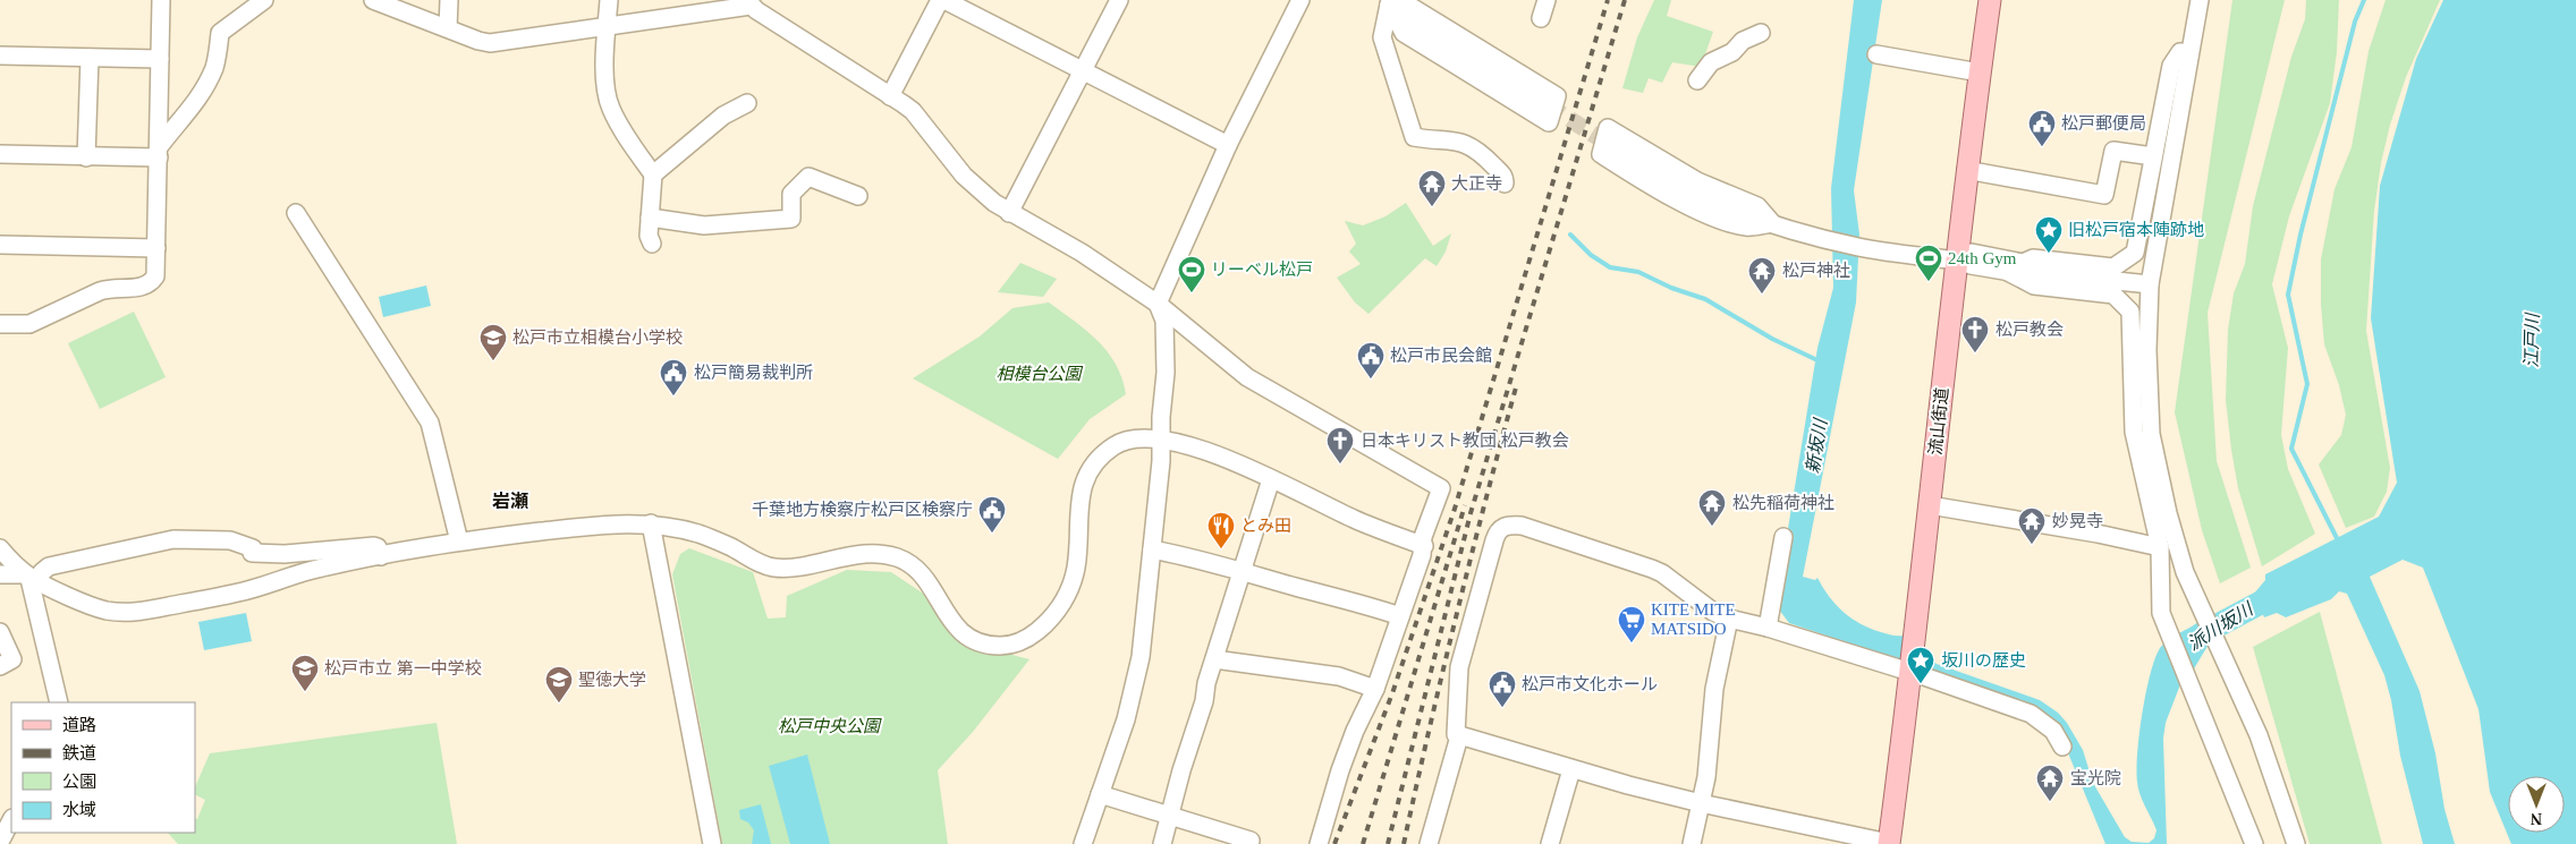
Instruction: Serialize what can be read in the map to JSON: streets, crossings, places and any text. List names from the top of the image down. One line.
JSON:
{"streets":{"main road":["流山街道"]},"districts":["岩瀬"],"water":["江戸川","新坂川","派川坂川"],"parks":["相模台公園","松戸中央公園"],"places":{"public building":["松戸郵便局","松戸市民会館","松戸簡易裁判所","千葉地方検察庁松戸区検察庁","松戸市文化ホール"],"temple":["大正寺","松戸神社","松先稲荷神社","妙晃寺","宝光院"],"place":["旧松戸宿本陣跡地","坂川の歴史"],"sports":["24th Gym","リーベル松戸"],"church":["松戸教会","日本キリスト教団 松戸教会"],"school or university":["松戸市立相模台小学校","松戸市立 第一中学校","聖徳大学"],"restaurant":["とみ田"],"supermarket":["KITE MITE MATSIDO"]},"legend":["道路","鉄道","公園","水域"],"north":"bottom"}
